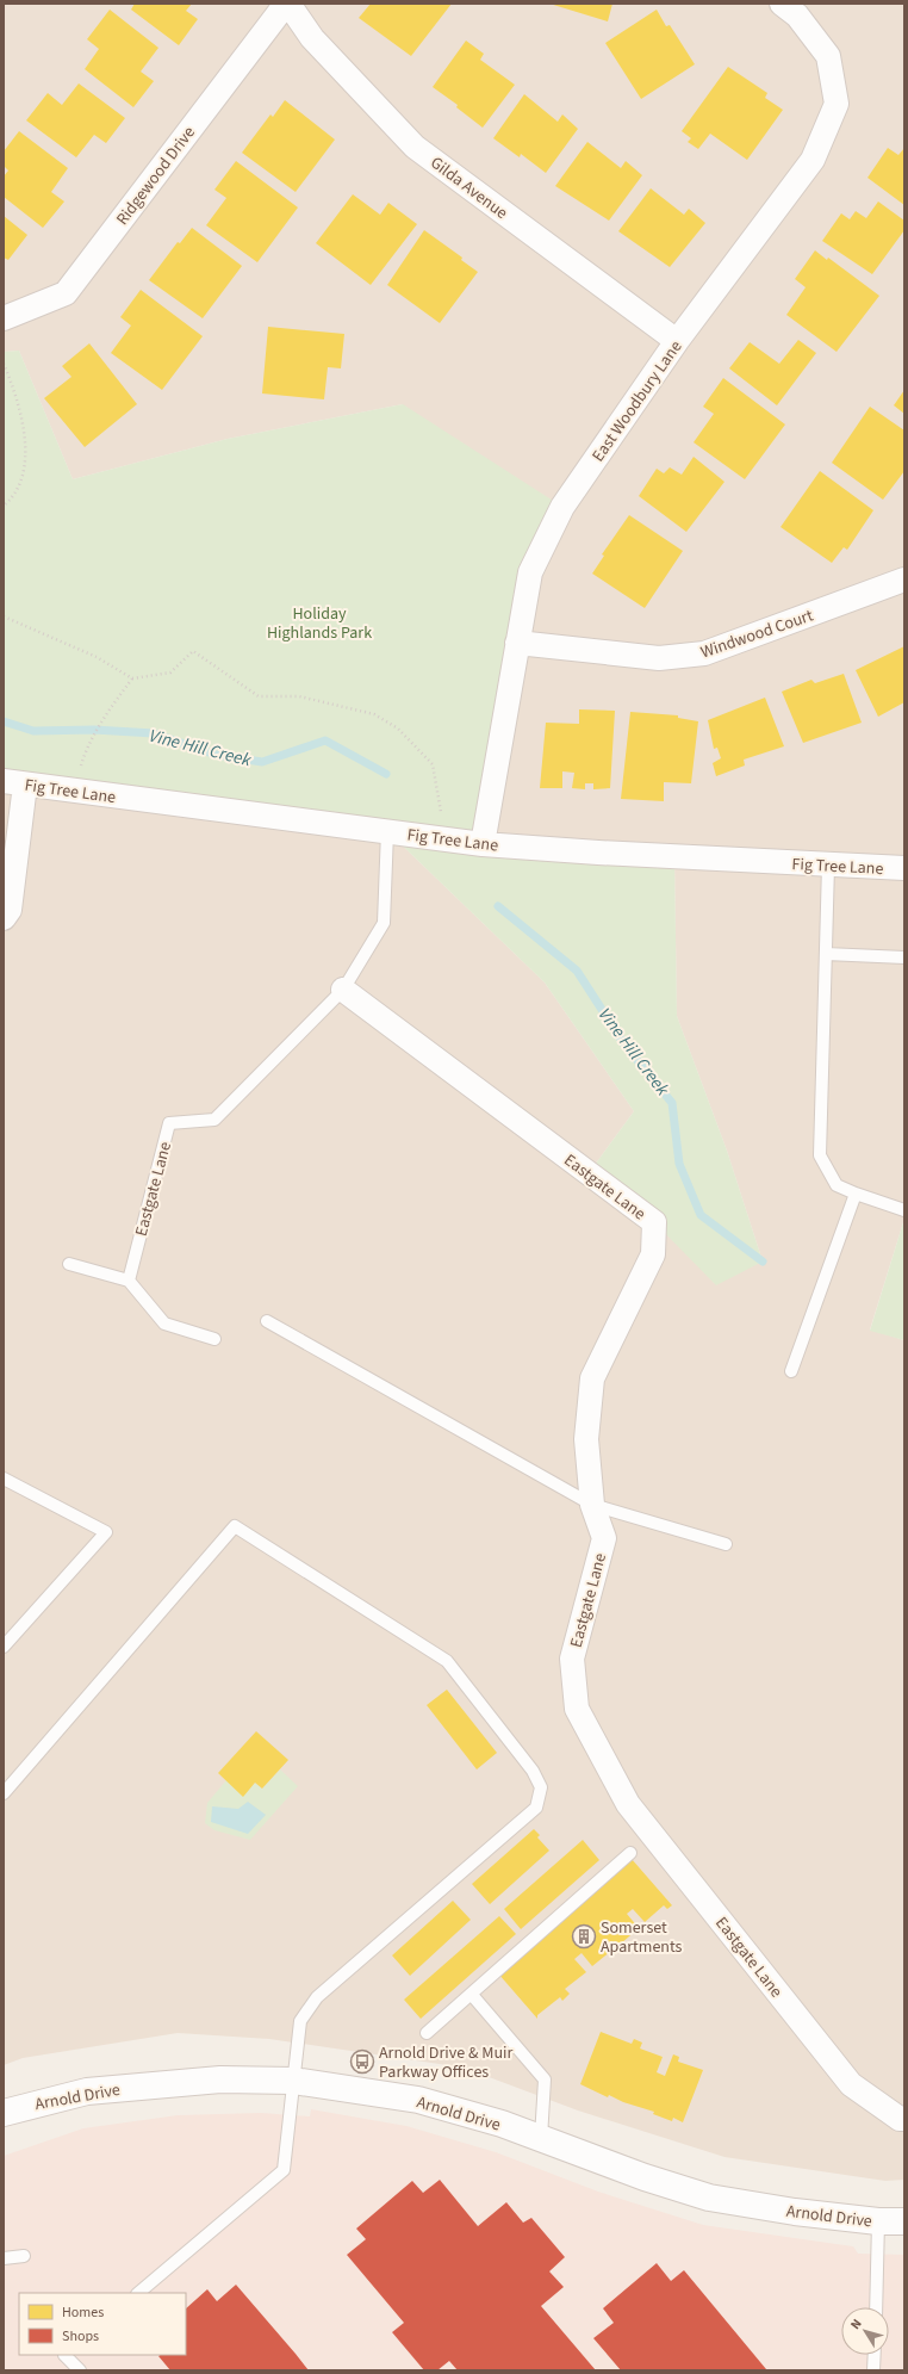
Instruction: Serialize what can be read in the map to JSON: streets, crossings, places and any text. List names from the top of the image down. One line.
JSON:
{"streets":{"street":["Ridgewood Drive","Gilda Avenue","East Woodbury Lane","Windwood Court","Fig Tree Lane","Eastgate Lane","Arnold Drive"]},"crossings":[["Ridgewood Drive","Gilda Avenue"],["Gilda Avenue","East Woodbury Lane"],["East Woodbury Lane","Windwood Court"],["East Woodbury Lane","Fig Tree Lane"],["Fig Tree Lane","Eastgate Lane"]],"water":["Vine Hill Creek"],"parks":["Holiday Highlands Park"],"places":{"building":["Somerset Apartments"],"bus stop":["Arnold Drive & Muir Parkway Offices"]},"legend":["Homes","Shops"],"north":"top left"}
